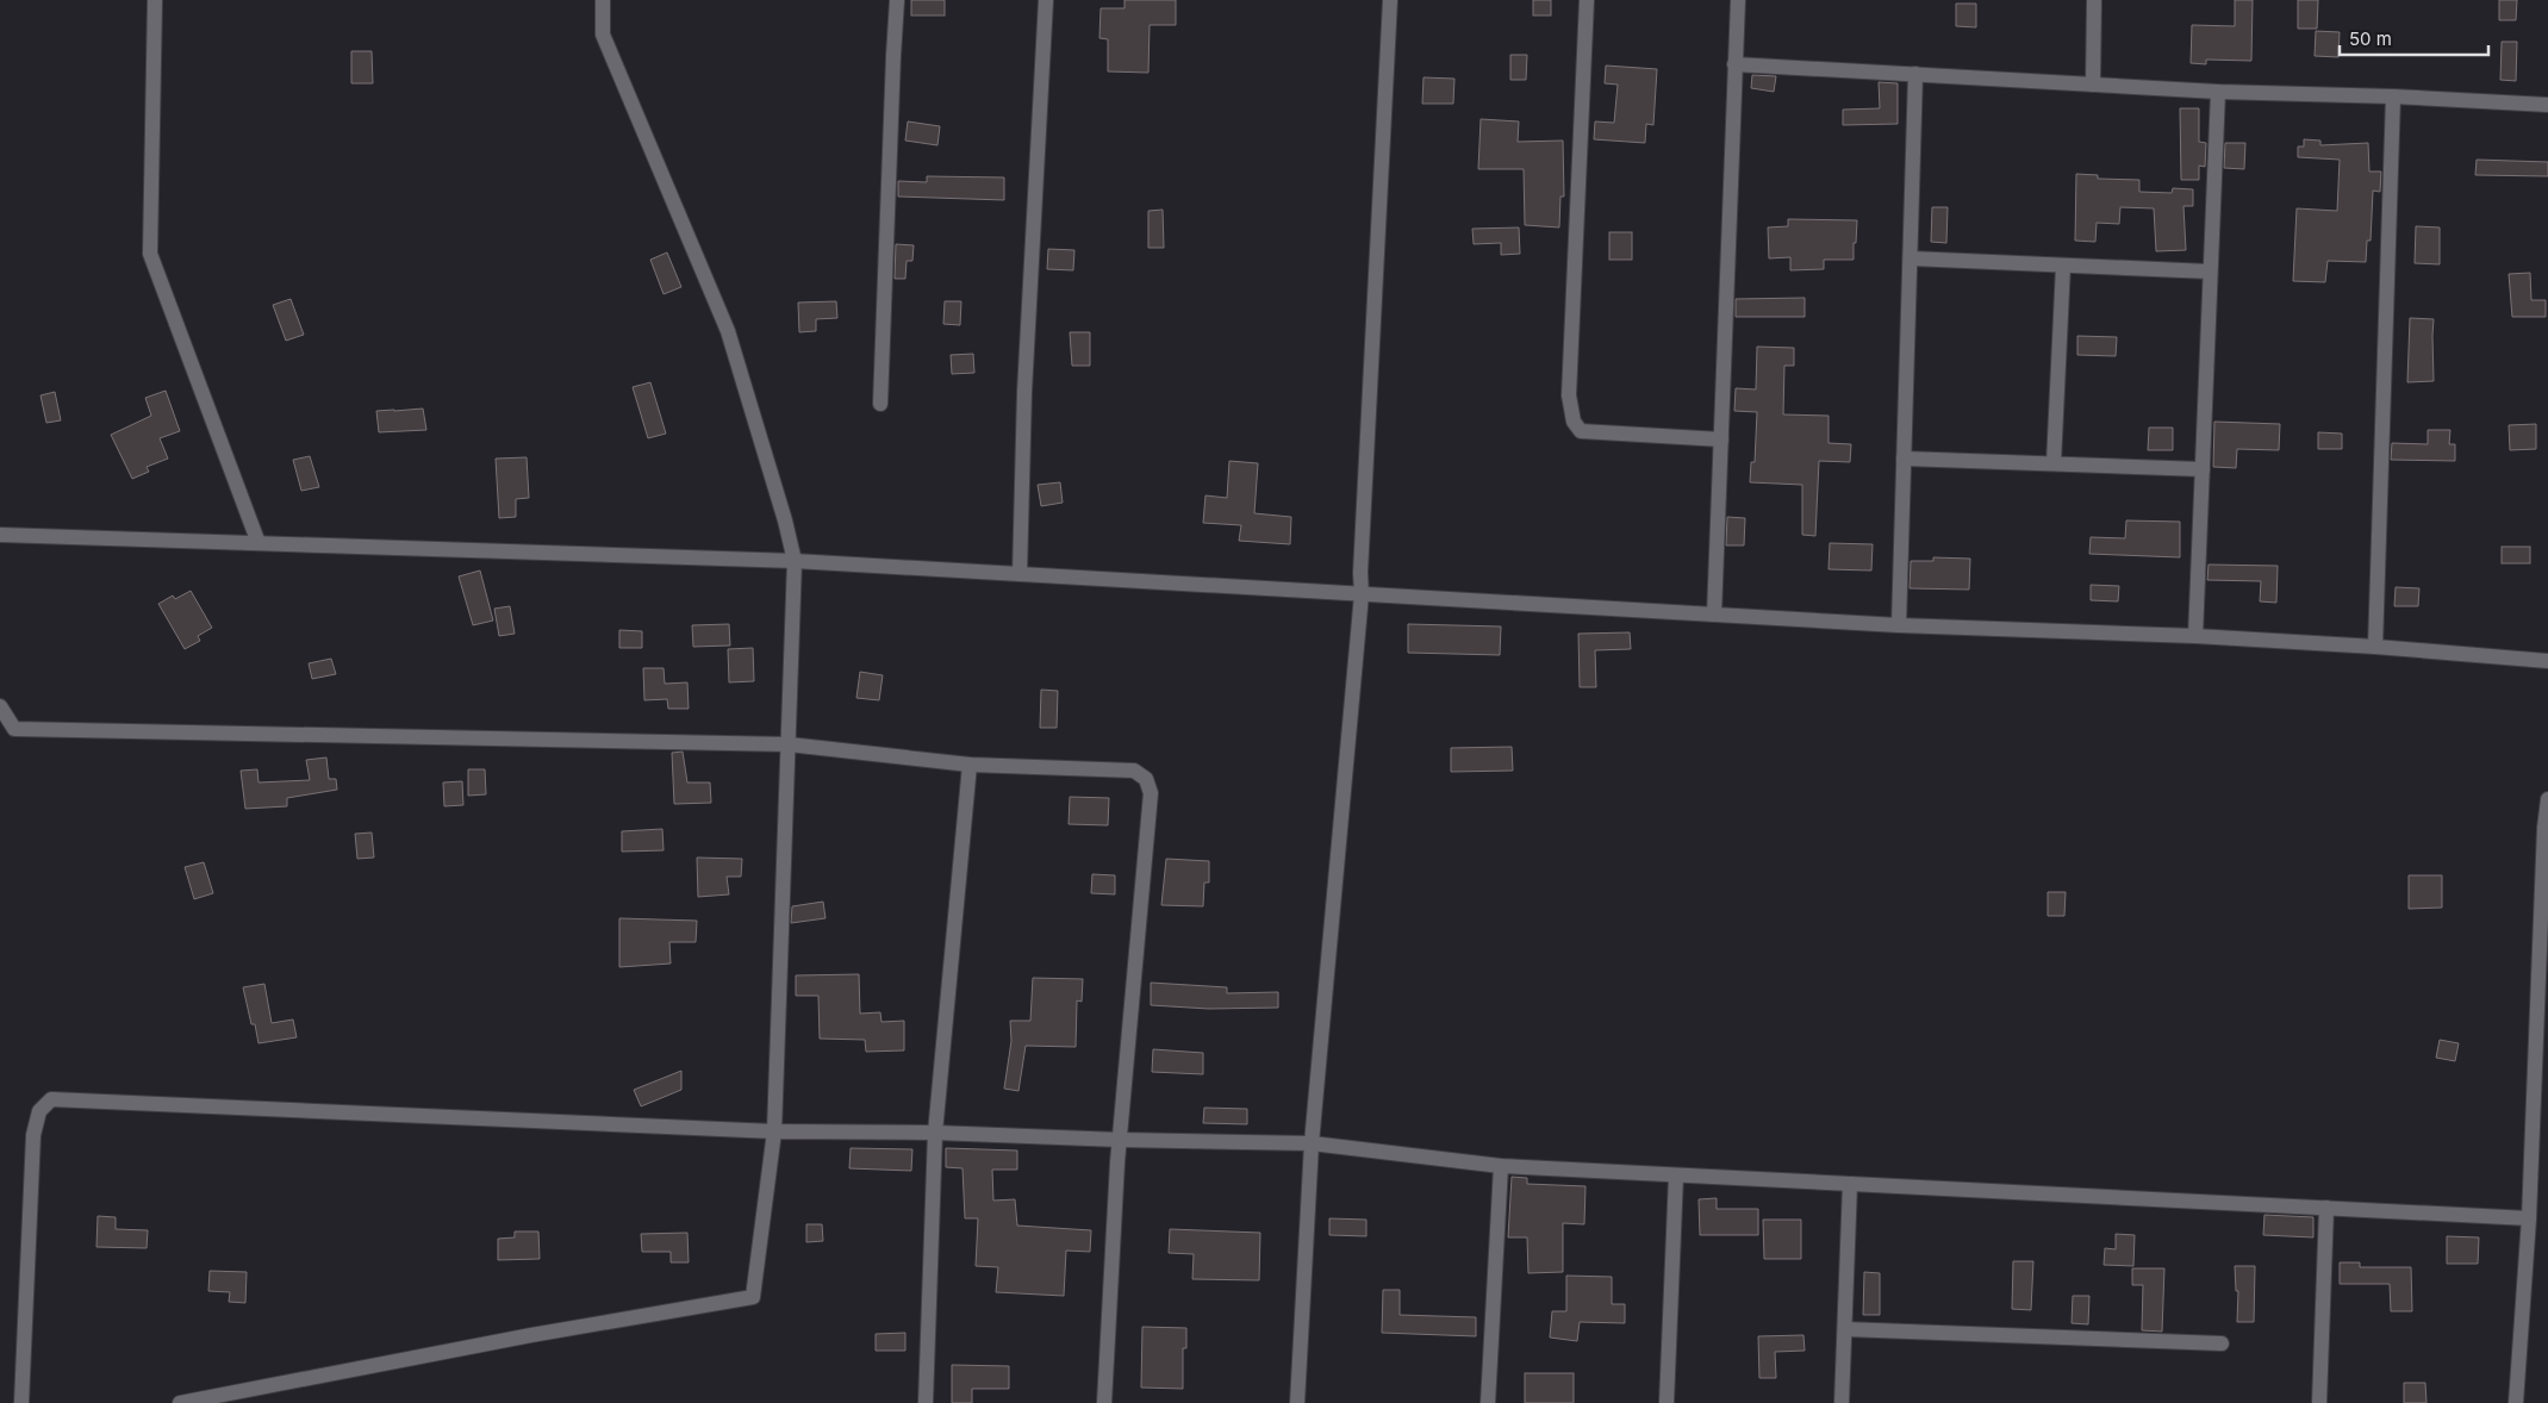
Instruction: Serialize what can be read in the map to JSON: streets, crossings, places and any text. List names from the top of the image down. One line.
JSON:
{"scale_bar":"50 m"}
